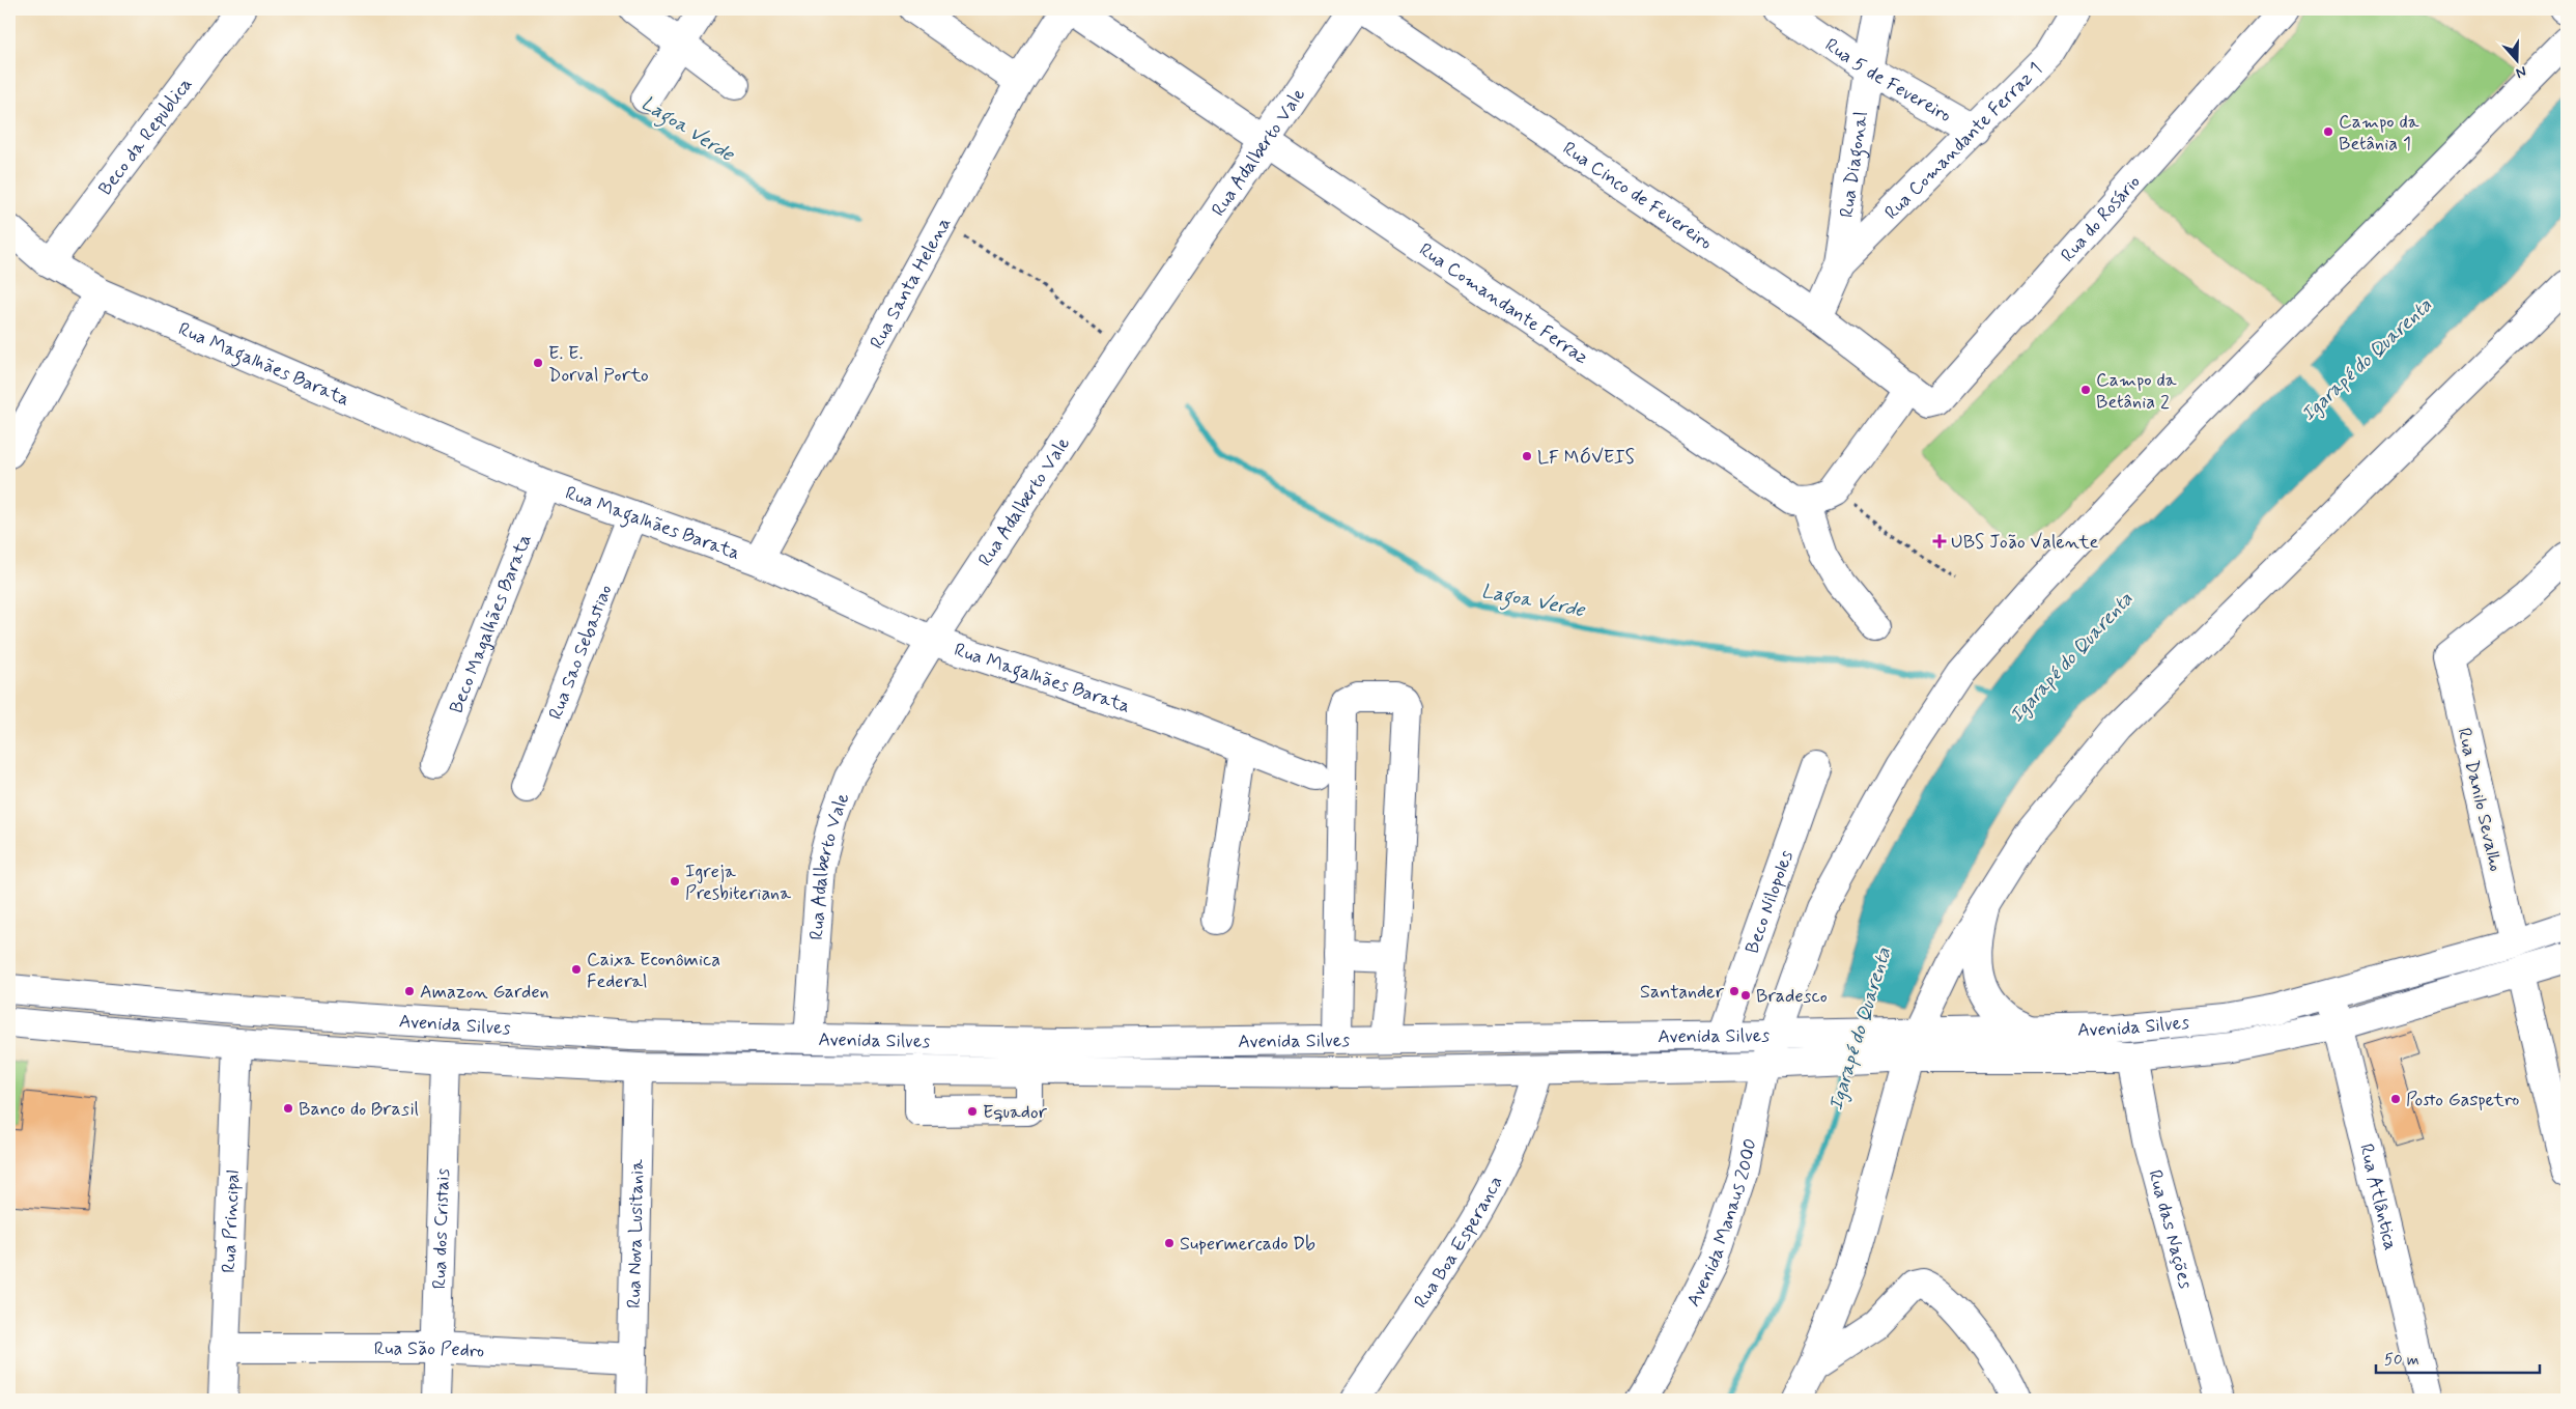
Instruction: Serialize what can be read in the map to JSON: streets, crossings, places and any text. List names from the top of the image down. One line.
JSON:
{"streets":{"street":["Rua 5 de Fevereiro","Beco da Republica","Rua Comandante Ferraz 1","Rua Adalberto Vale","Rua Diagonal","Rua Cinco de Fevereiro","Rua do Rosário","Rua Santa Helena","Rua Comandante Ferraz","Rua Magalhães Barata","Beco Magalhães Barata","Rua Sao Sebastiao","Rua Danilo Sevalho","Beco Nilopoles","Avenida Silves","Rua Atlântica","Rua Principal","Avenida Manaus 2000","Rua dos Cristais","Rua das Nações","Rua Nova Lusitania","Rua Boa Esperanca","Rua São Pedro"]},"crossings":[["Rua 5 de Fevereiro","Rua Comandante Ferraz 1"],["Rua 5 de Fevereiro","Rua Diagonal"],["Beco da Republica","Rua Magalhães Barata"],["Rua Comandante Ferraz 1","Rua Diagonal"],["Rua Adalberto Vale","Rua Comandante Ferraz"],["Rua Adalberto Vale","Rua Magalhães Barata"],["Rua Adalberto Vale","Avenida Silves"],["Rua Diagonal","Rua Cinco de Fevereiro"],["Rua Cinco de Fevereiro","Rua do Rosário"],["Rua Santa Helena","Rua Magalhães Barata"],["Rua Magalhães Barata","Beco Magalhães Barata"],["Rua Magalhães Barata","Rua Sao Sebastiao"],["Rua Danilo Sevalho","Avenida Silves"],["Beco Nilopoles","Avenida Silves"],["Avenida Silves","Rua Atlântica"],["Avenida Silves","Rua Principal"],["Avenida Silves","Avenida Manaus 2000"],["Avenida Silves","Rua dos Cristais"],["Avenida Silves","Rua das Nações"],["Avenida Silves","Rua Nova Lusitania"],["Avenida Silves","Rua Boa Esperanca"],["Rua Principal","Rua São Pedro"],["Rua dos Cristais","Rua São Pedro"],["Rua Nova Lusitania","Rua São Pedro"]],"water":["Lagoa Verde","Igarapé do Quarenta"],"places":{"other":["Campo da Betânia 1","E. E. Dorval Porto","Campo da Betânia 2","LF MÓVEIS","Igreja Presbiteriana","Caixa Econômica Federal","Amazon Garden","Santander","Bradesco","Posto Gaspetro","Banco do Brasil","Equador","Supermercado Db"],"health":["UBS João Valente"]},"scale_bar":"50 m","north":"bottom"}
